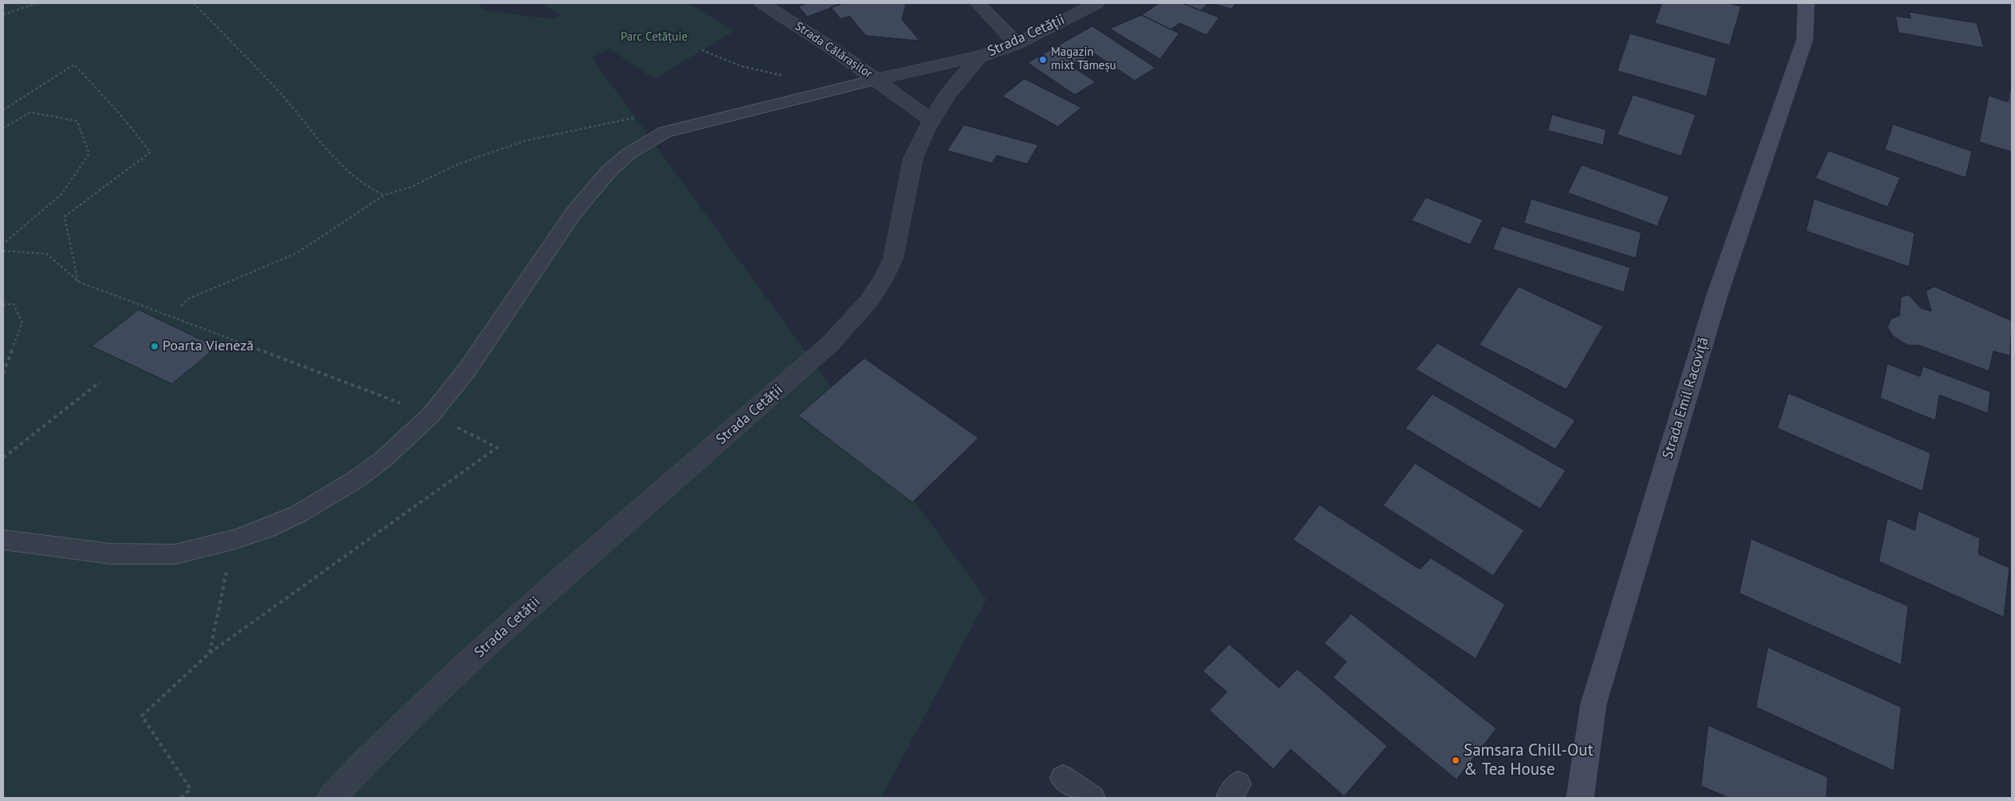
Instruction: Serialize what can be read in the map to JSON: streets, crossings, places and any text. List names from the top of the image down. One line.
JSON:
{"streets":{"street":["Strada Cetății","Strada Călărașilor","Strada Emil Racoviță"]},"crossings":[["Strada Cetății","Strada Călărașilor"]],"parks":["Parc Cetățuie"],"places":["Magazin mixt Tămeșu","Poarta Vieneză","Samsara Chill-Out & Tea House"]}
